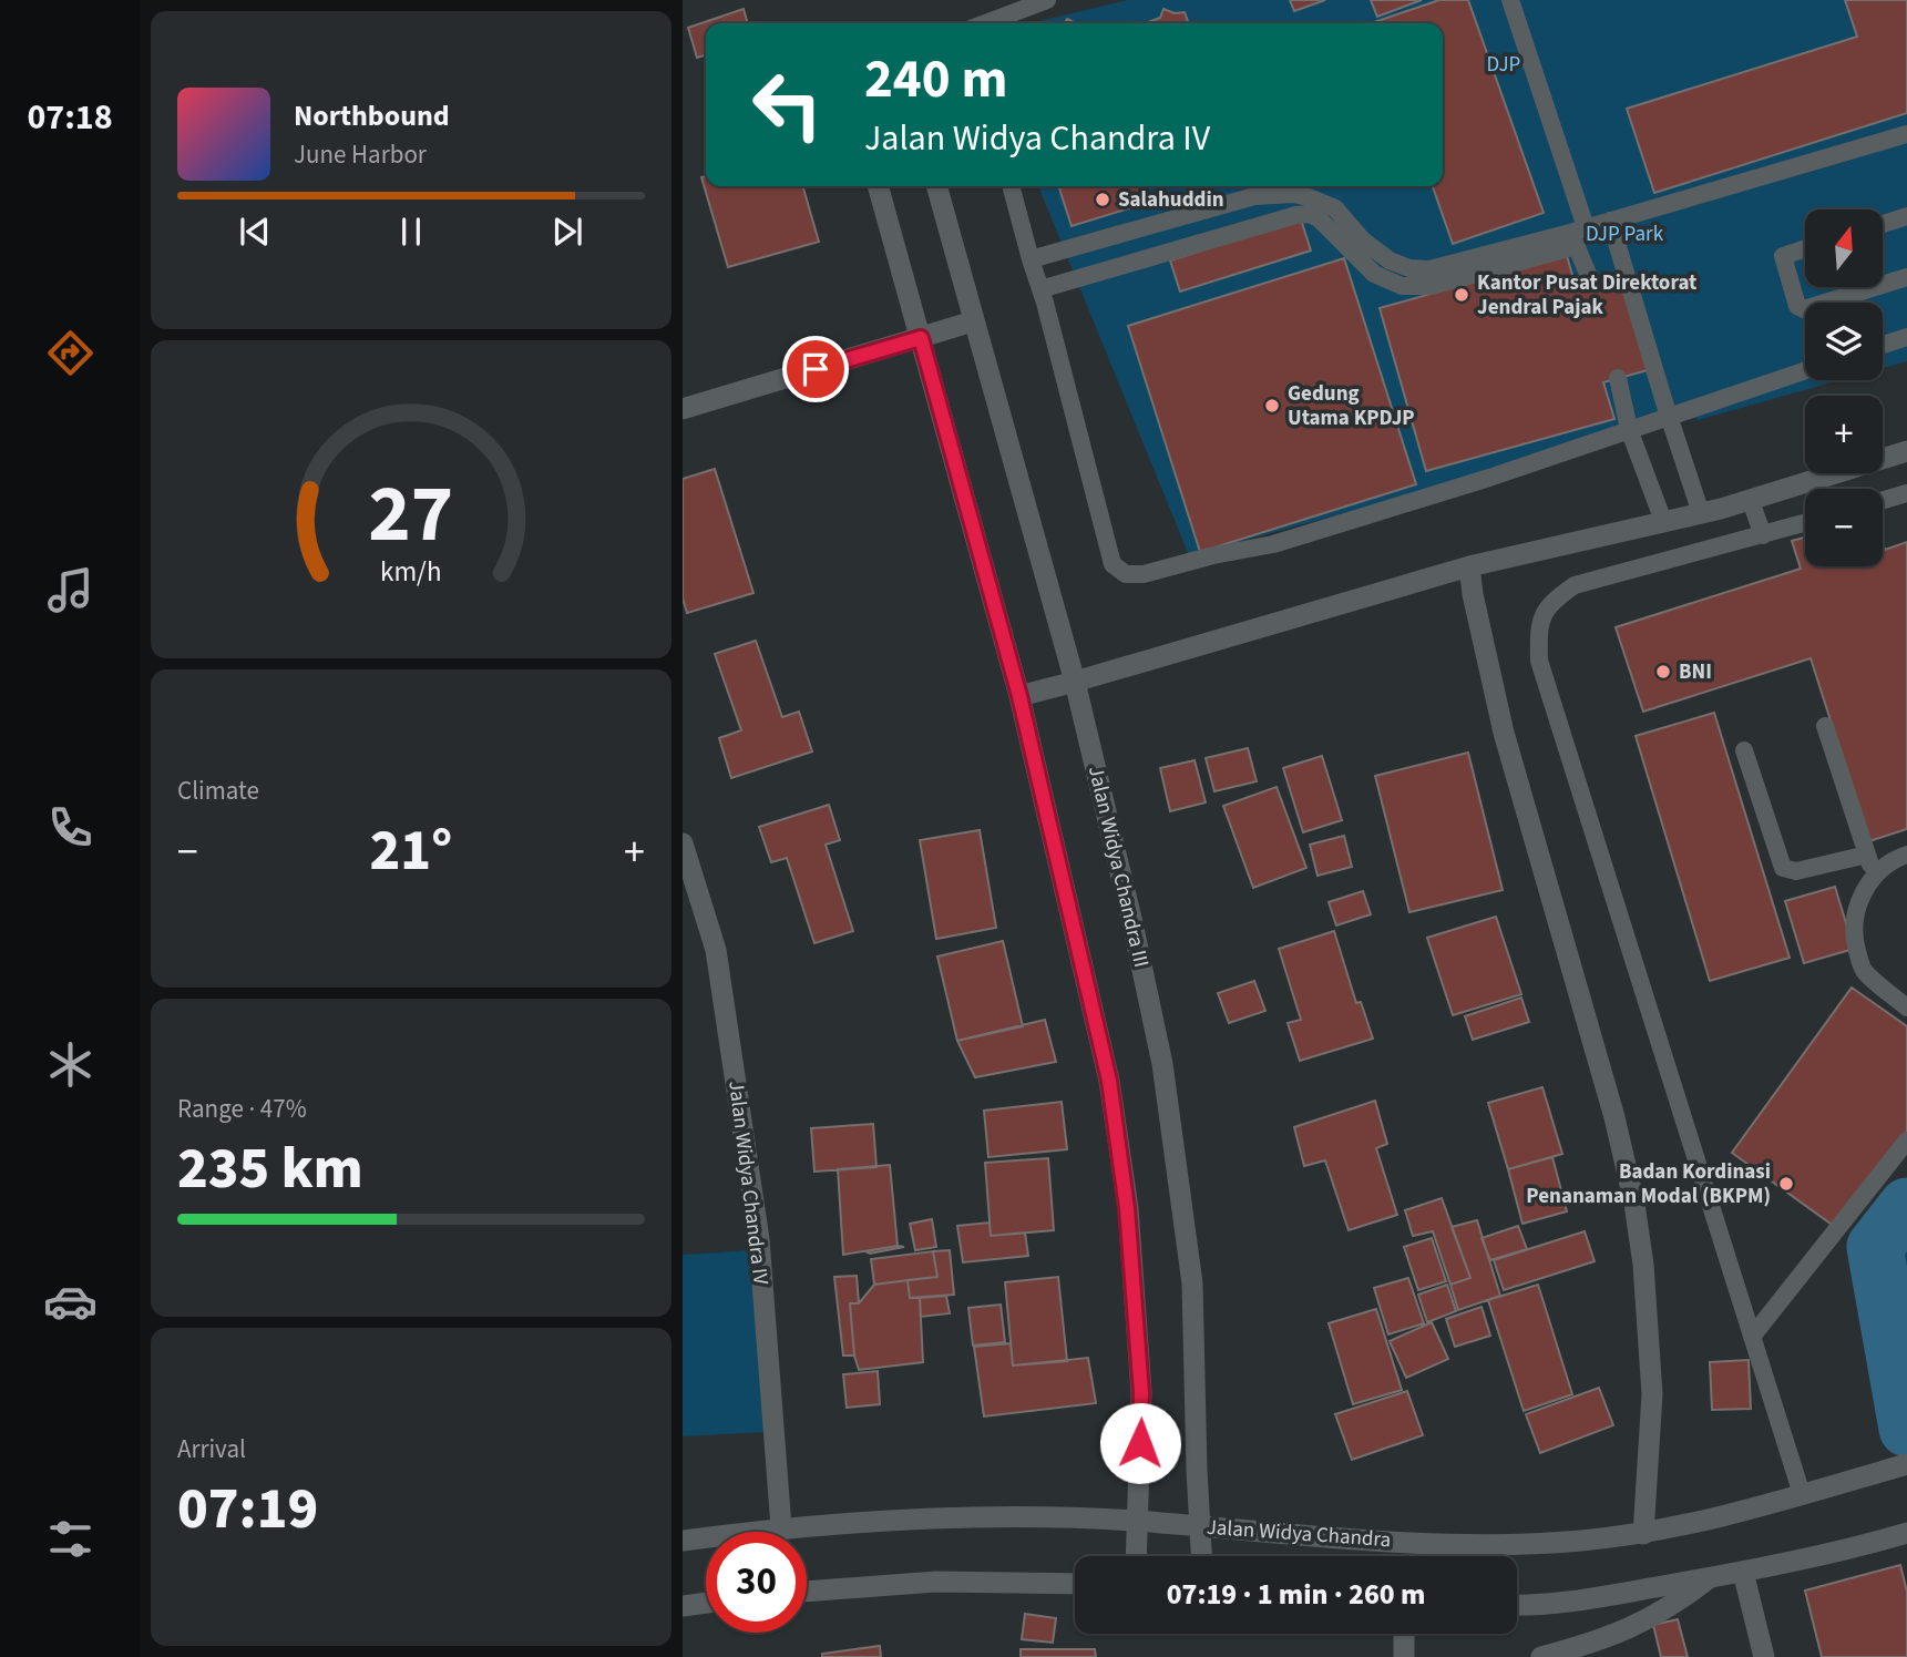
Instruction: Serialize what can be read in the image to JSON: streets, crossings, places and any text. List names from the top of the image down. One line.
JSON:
{"streets":{"street":["Jalan Widya Chandra III","Jalan Widya Chandra IV","Jalan Widya Chandra"]},"crossings":[["Jalan Widya Chandra III","Jalan Widya Chandra"],["Jalan Widya Chandra IV","Jalan Widya Chandra"]],"parks":["DJP","DJP Park"],"places":["Salahuddin","Kantor Pusat Direktorat Jendral Pajak","Gedung Utama KPDJP","BNI","Badan Kordinasi Penanaman Modal (BKPM)"],"north":"top","page":{"tabs":"07:18","turn":["240 m","Jalan Widya Chandra IV"],"song":["Northbound","June Harbor"],"map_buttons":["+","−"],"tile":["Climate",["Range · 47%","235 km"],["Arrival","07:19"]],"heat":["−","21°","+"],"limit":"30","trip":"07:19 · 1 min · 260 m","gauge":["27","km/h"]}}
